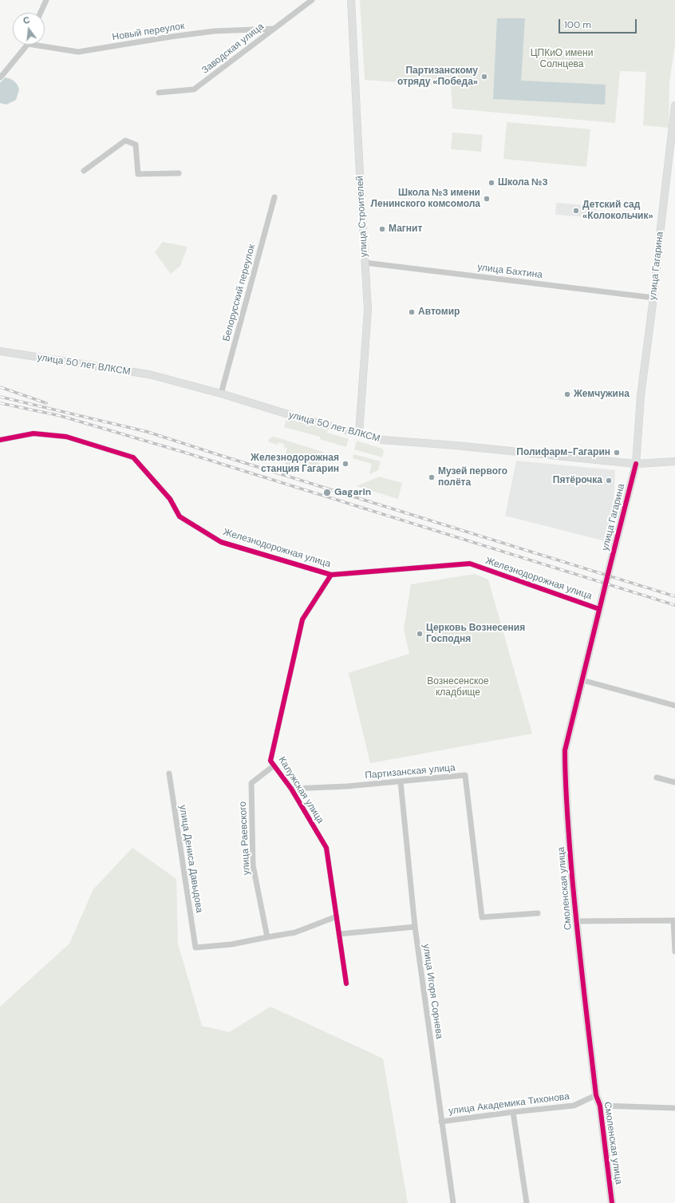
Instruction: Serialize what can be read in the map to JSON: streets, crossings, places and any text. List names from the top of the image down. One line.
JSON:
{"streets":{"main road":["улица Строителей","улица Гагарина","улица 50 лет ВЛКСМ","Смоленская улица"],"street":["Новый переулок","Заводская улица","улица Бахтина","Белорусский переулок","Железнодорожная улица","Партизанская улица","Калужская улица","улица Раевского","улица Дениса Давыдова","улица Игоря Сорнева","улица Академика Тихонова"]},"crossings":[["Новый переулок","Заводская улица"],["улица Строителей","улица Бахтина"],["улица Строителей","улица 50 лет ВЛКСМ"],["улица Гагарина","улица Бахтина"],["улица Гагарина","улица 50 лет ВЛКСМ"],["улица Гагарина","Смоленская улица"],["Белорусский переулок","улица 50 лет ВЛКСМ"],["Железнодорожная улица","Калужская улица"],["Железнодорожная улица","Смоленская улица"],["Партизанская улица","Калужская улица"],["Партизанская улица","улица Игоря Сорнева"],["Калужская улица","улица Раевского"],["улица Раевского","улица Дениса Давыдова"],["Смоленская улица","улица Академика Тихонова"],["улица Игоря Сорнева","улица Академика Тихонова"]],"parks":["ЦПКиО имени Солнцева","Вознесенское кладбище"],"places":["Партизанскому отряду «Победа»","Школа №3","Школа №3 имени Ленинского комсомола","Детский сад «Колокольчик»","Магнит","Автомир","Жемчужина","Полифарм-Гагарин","Железнодорожная станция Гагарин","Музей первого полёта","Пятёрочка","Gagarin","Церковь Вознесения Господня"],"scale_bar":"100 m","north":"top"}
